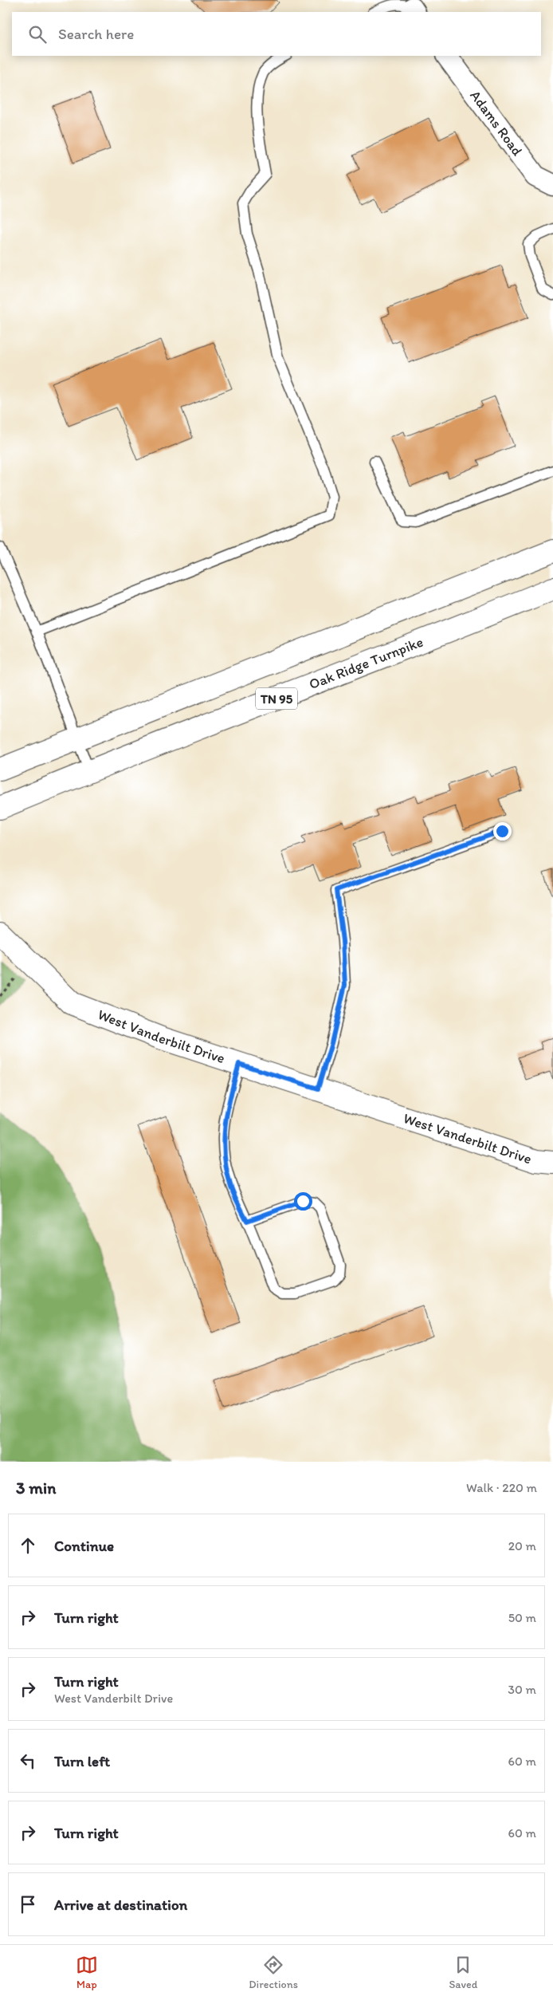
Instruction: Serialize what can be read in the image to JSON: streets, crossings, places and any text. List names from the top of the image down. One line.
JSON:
{"streets":{"main road":["Oak Ridge Turnpike","TN 95","West Vanderbilt Drive"],"street":["Adams Road"]},"page":{"search":"Search here","heading":["3 min","Walk · 220 m"],"list":[["Continue","20 m"],["Turn right","50 m"],["Turn right","West Vanderbilt Drive","30 m"],["Turn left","60 m"],["Turn right","60 m"],"Arrive at destination"],"nav":["Map","Directions","Saved"]}}
